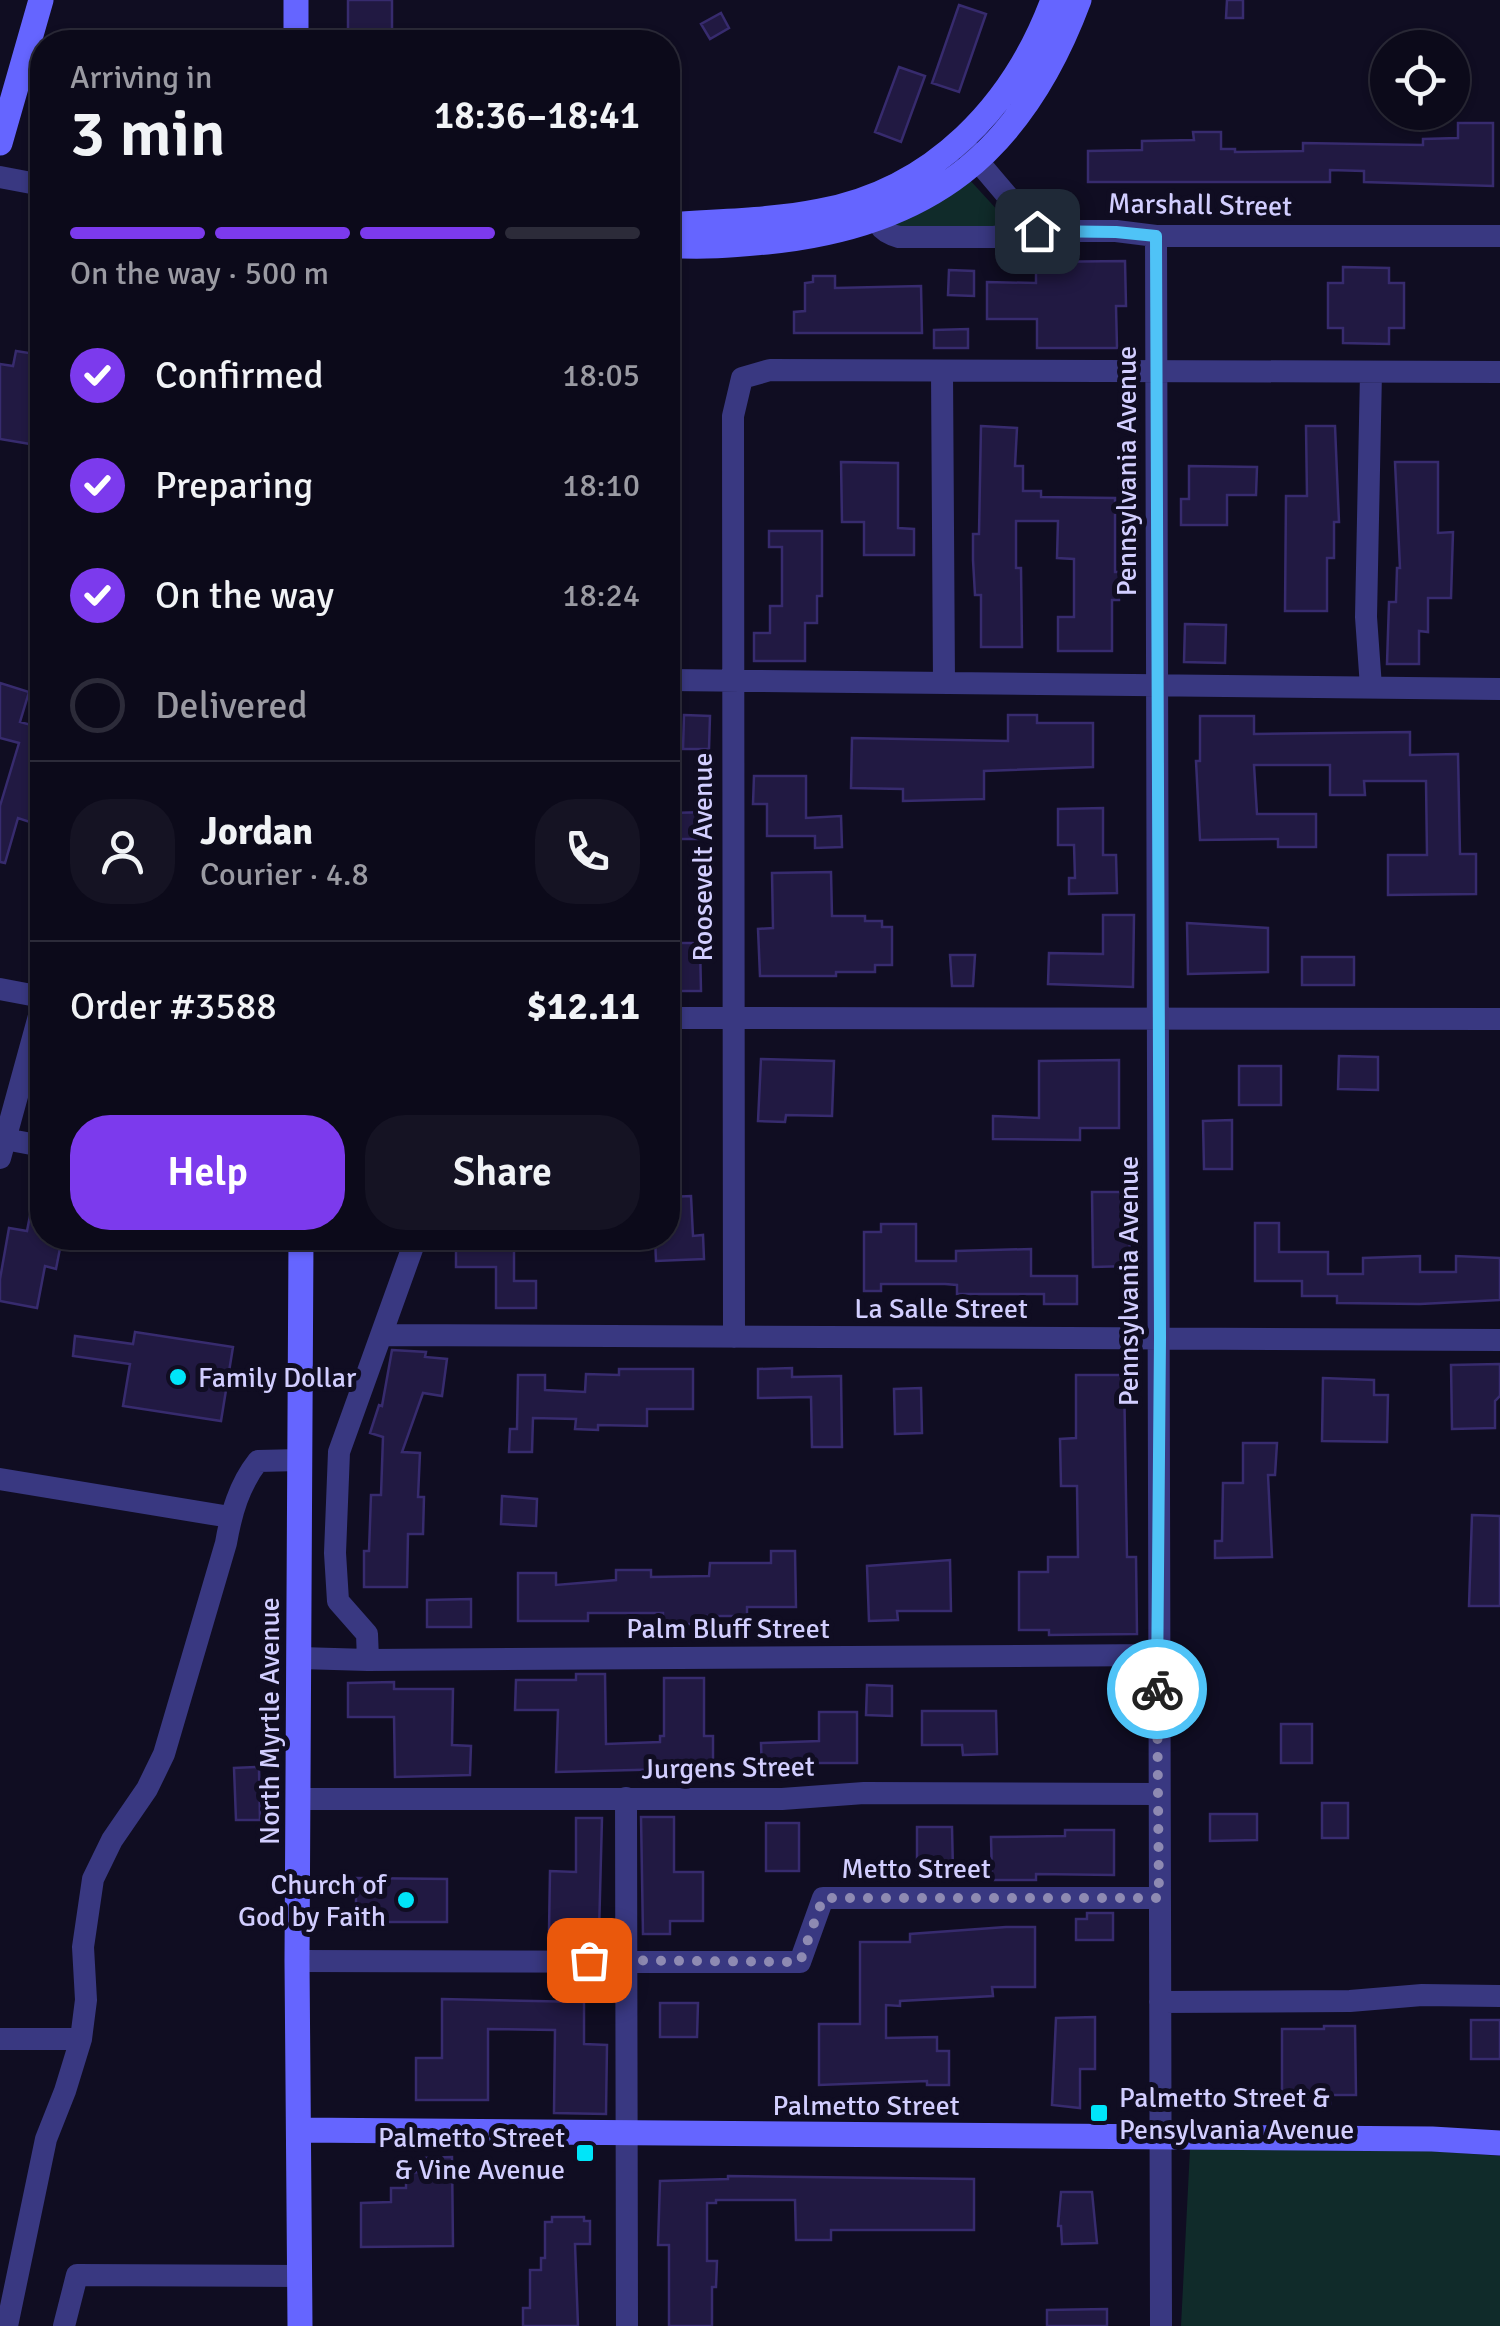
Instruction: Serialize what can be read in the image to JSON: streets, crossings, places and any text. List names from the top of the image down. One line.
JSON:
{"streets":{"main road":["Marshall Street","North Myrtle Avenue","Palmetto Street"],"street":["Pennsylvania Avenue","Roosevelt Avenue","La Salle Street","Palm Bluff Street","Jurgens Street","Metto Street"]},"crossings":[["Marshall Street","Pennsylvania Avenue"],["Pennsylvania Avenue","La Salle Street"],["Pennsylvania Avenue","Palm Bluff Street"],["Pennsylvania Avenue","Jurgens Street"],["Pennsylvania Avenue","Metto Street"],["Pennsylvania Avenue","Palmetto Street"],["Roosevelt Avenue","La Salle Street"],["Palm Bluff Street","North Myrtle Avenue"],["North Myrtle Avenue","Jurgens Street"],["North Myrtle Avenue","Metto Street"],["North Myrtle Avenue","Palmetto Street"]],"places":{"other":["Family Dollar","Church of God by Faith"],"transit":["Palmetto Street & Pensylvania Avenue","Palmetto Street & Vine Avenue"]},"page":{"heading":["3 min","Arriving in","18:36–18:41"],"panel":["Jordan","Courier · 4.8","Order #3588","$12.11"],"bar":"On the way · 500 m","list":[["Confirmed","18:05"],["Preparing","18:10"],["On the way","18:24"],"Delivered"],"buttons":["Help","Share"]}}
